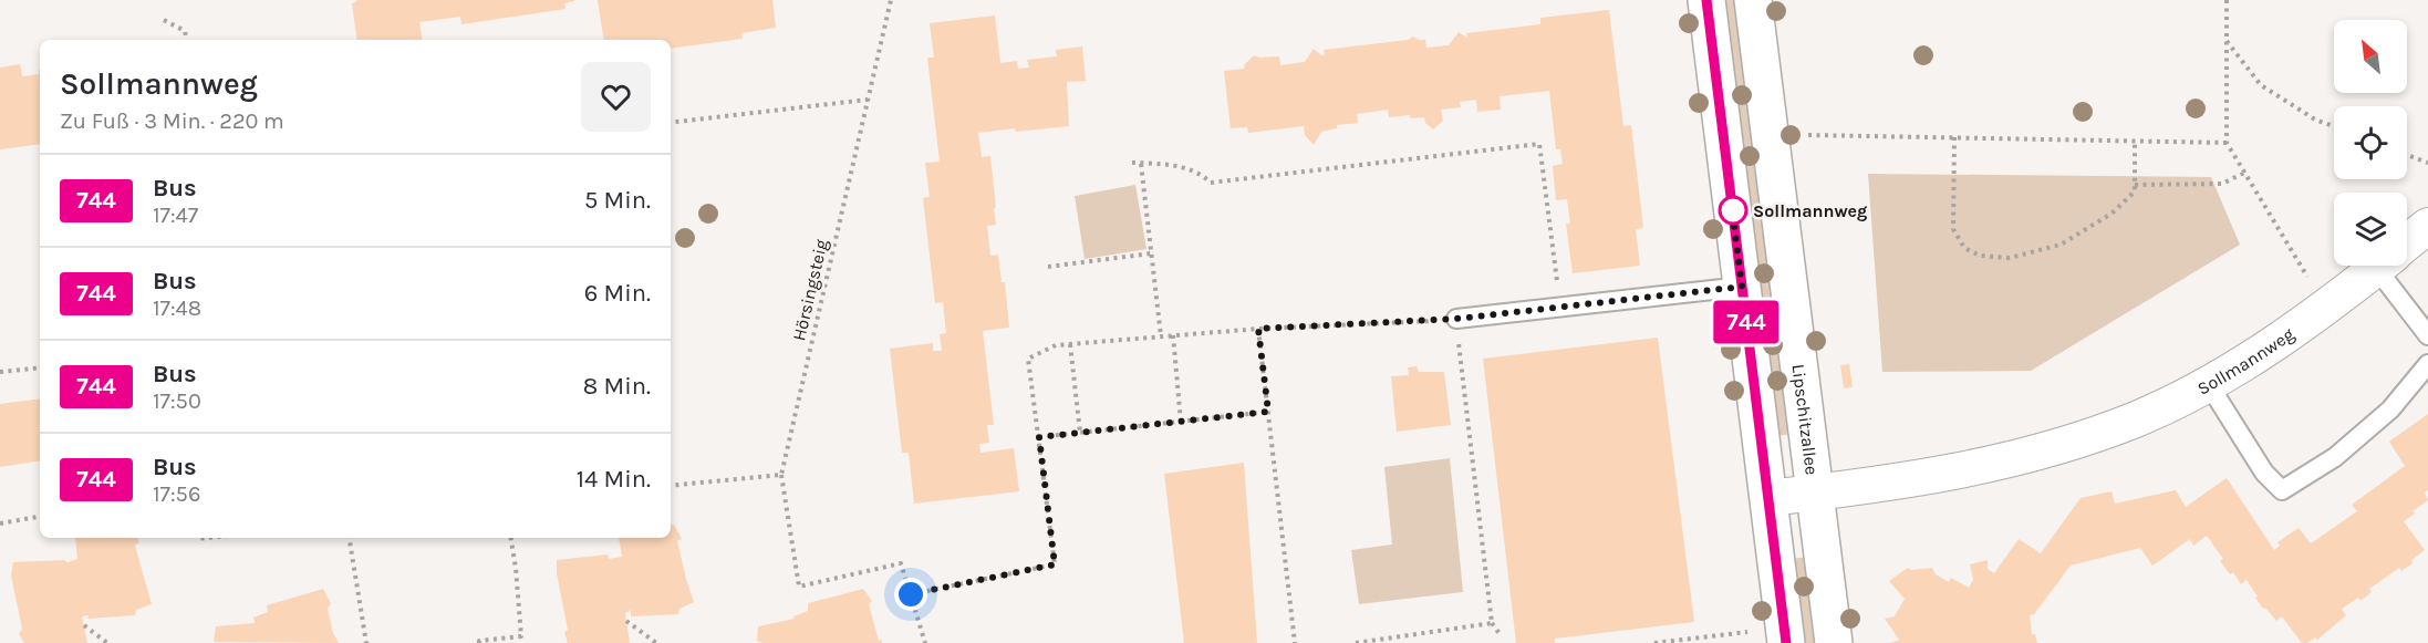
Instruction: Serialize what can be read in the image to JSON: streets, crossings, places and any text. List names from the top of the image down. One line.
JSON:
{"streets":{"street":["Sollmannweg","Lipschitzallee"],"path":["Hörsingsteig"]},"crossings":[["Sollmannweg","Lipschitzallee"]],"places":["Sollmannweg"],"lines":["bus line 744"],"north":"top left","page":{"on_map":"744","heading":["Sollmannweg","Zu Fuß · 3 Min. · 220 m"],"list":[{"mark":"744","name":"Bus","note":"17:47","value":"5 Min."},{"mark":"744","name":"Bus","note":"17:48","value":"6 Min."},{"mark":"744","name":"Bus","note":"17:50","value":"8 Min."},{"mark":"744","name":"Bus","note":"17:56","value":"14 Min."}]}}
